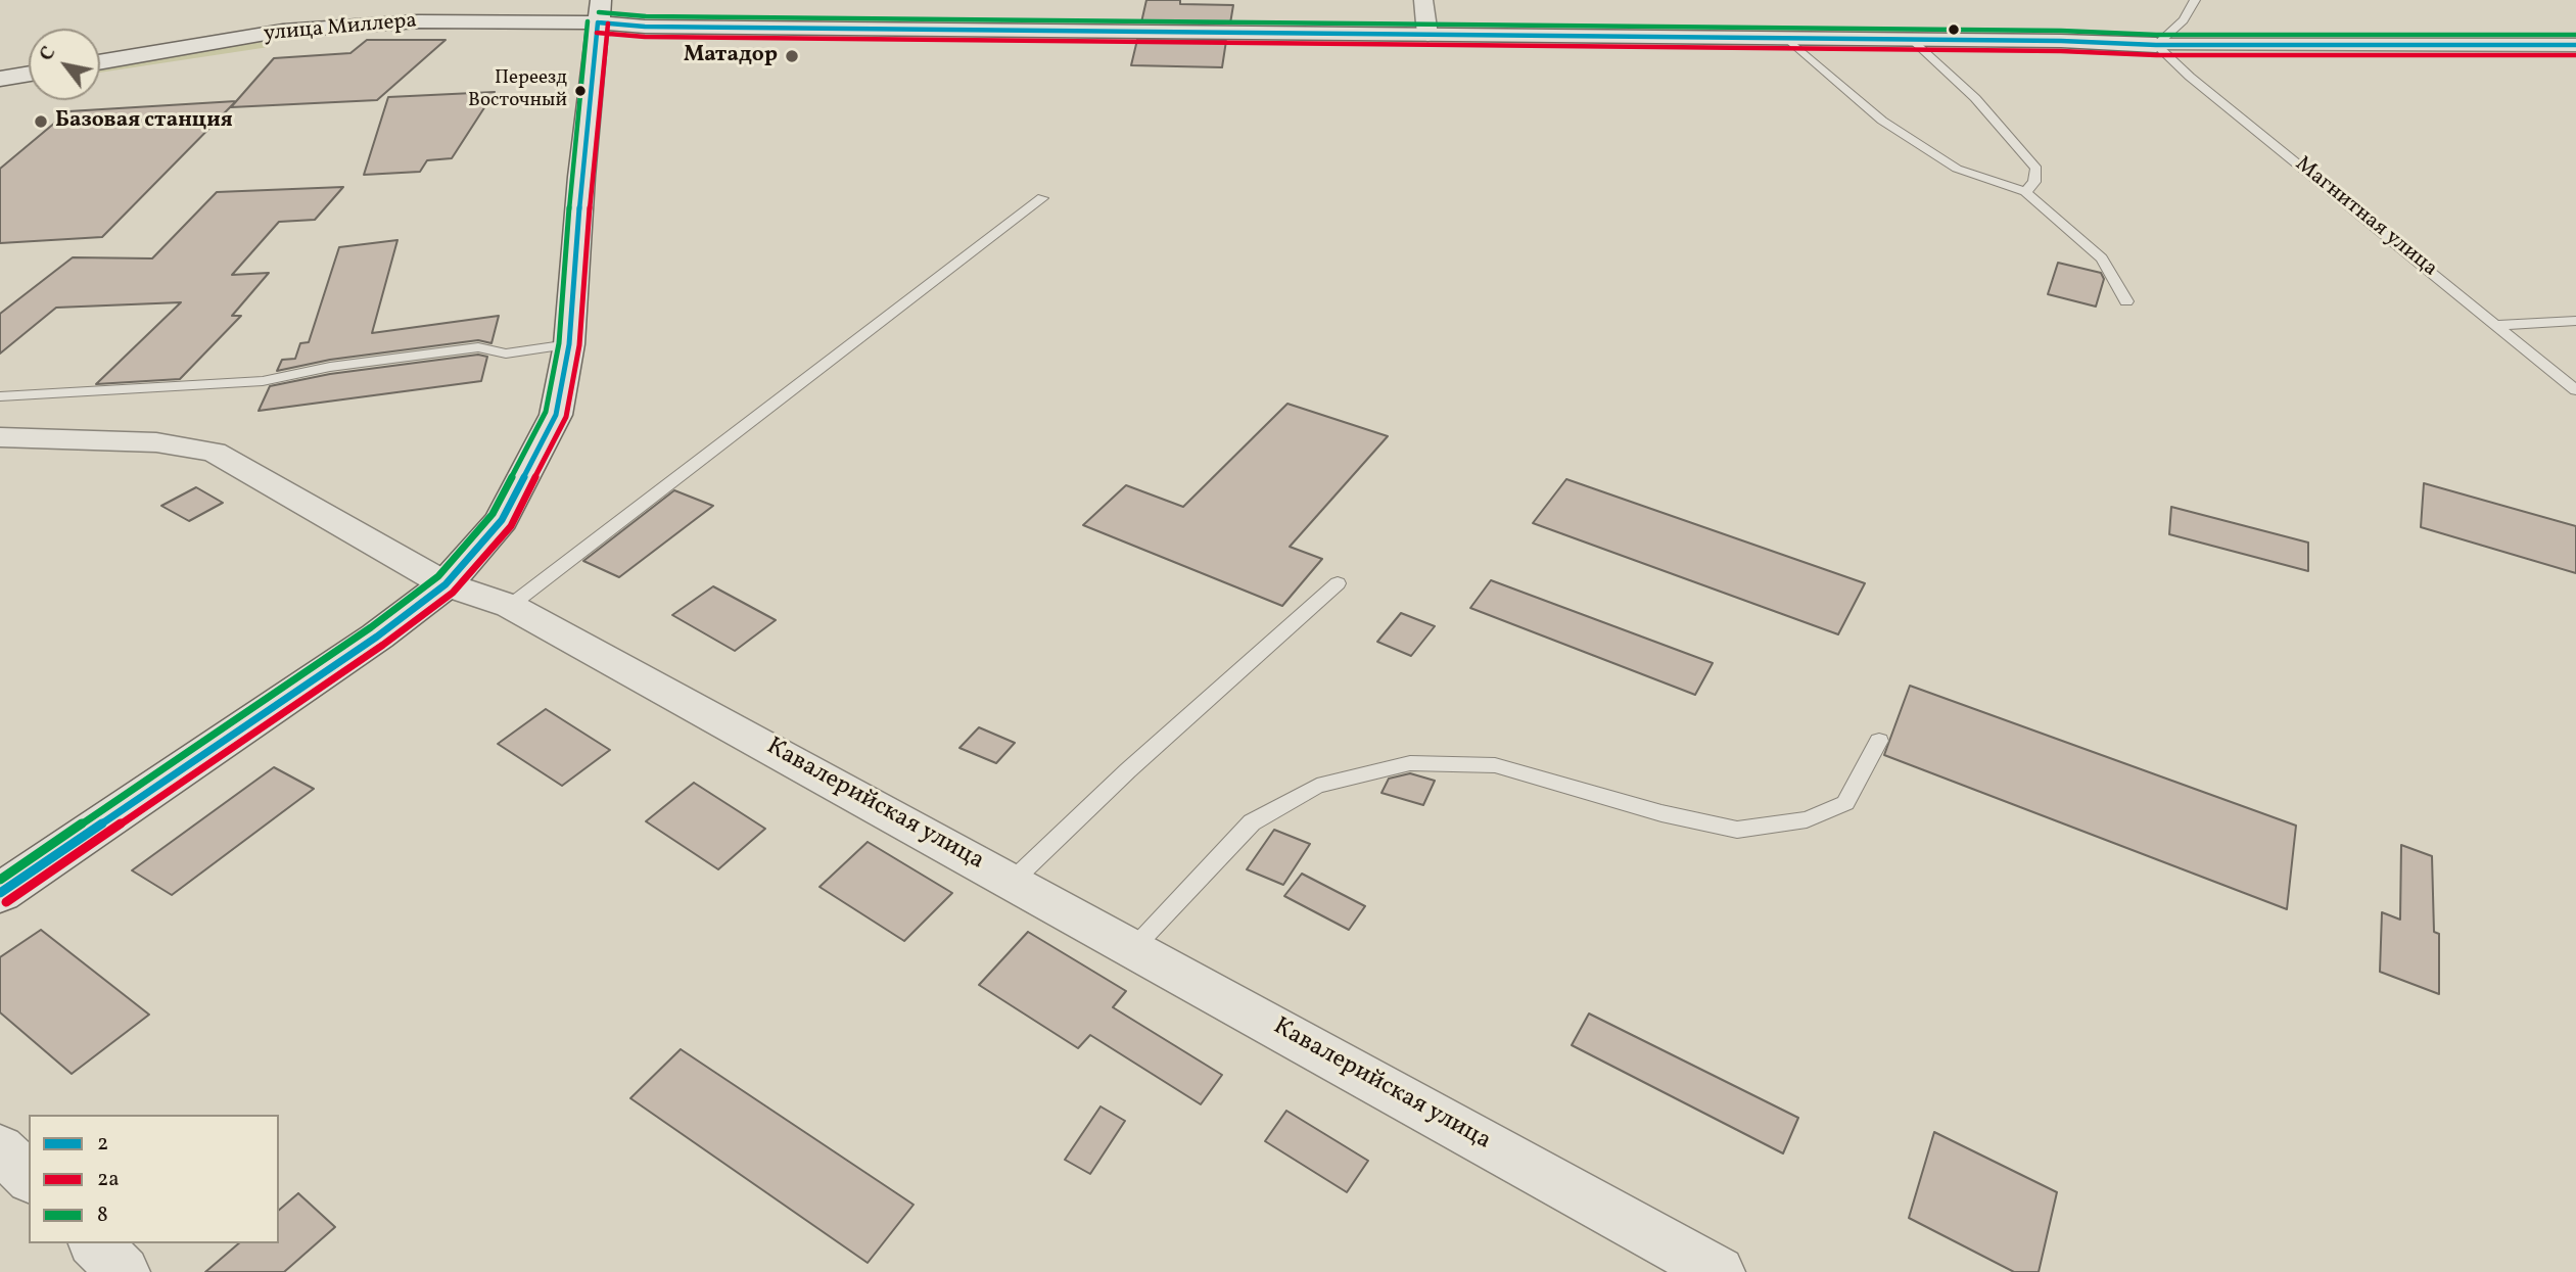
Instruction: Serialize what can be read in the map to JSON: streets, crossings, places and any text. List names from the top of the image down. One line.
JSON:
{"streets":{"main road":["улица Миллера"],"street":["Кавалерийская улица"],"lane":["Магнитная улица"]},"crossings":[["улица Миллера","Магнитная улица"]],"places":["Матадор","Переезд Восточный","Базовая станция"],"lines":["transit line 8","transit line 2","transit line 2а"],"legend":["2","2а","8"],"north":"top left"}
